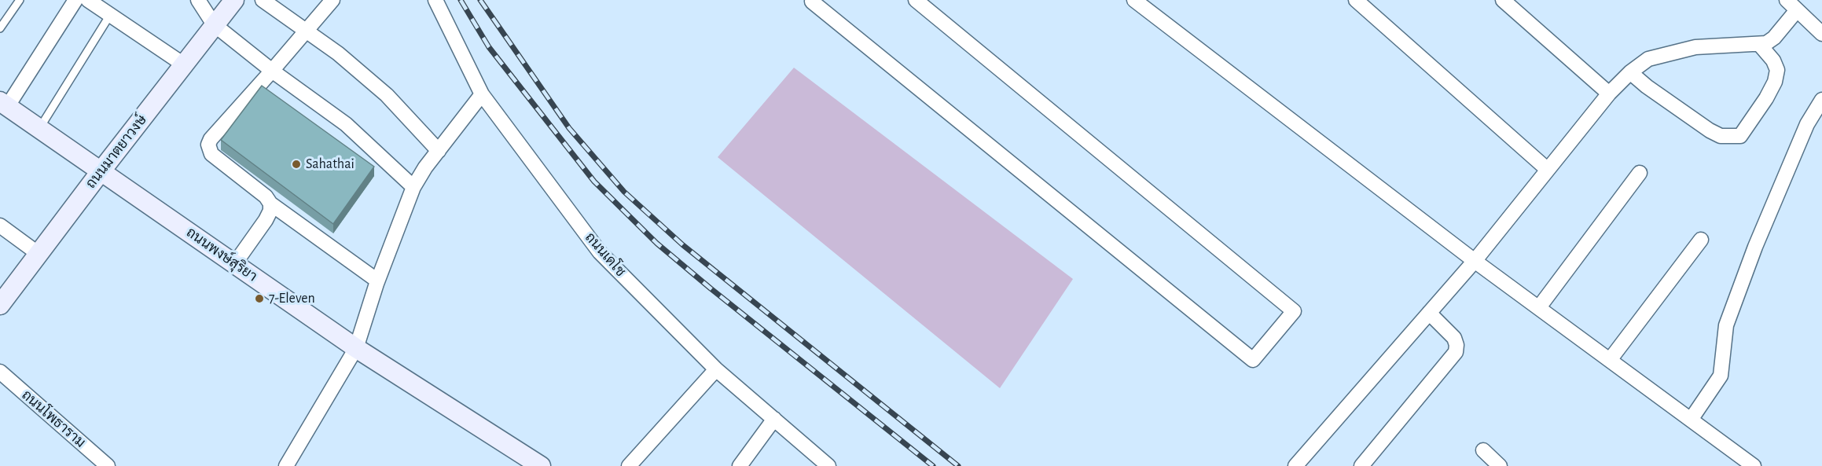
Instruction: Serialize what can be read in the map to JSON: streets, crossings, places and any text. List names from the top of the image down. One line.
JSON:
{"streets":{"main road":["ถนนมาตยาวงษ์","ถนนพงษ์สุริยา"],"street":["ถนนเดโช","ถนนโพธาราม"]},"crossings":[["ถนนมาตยาวงษ์","ถนนพงษ์สุริยา"]],"places":["Sahathai","7-Eleven"]}
